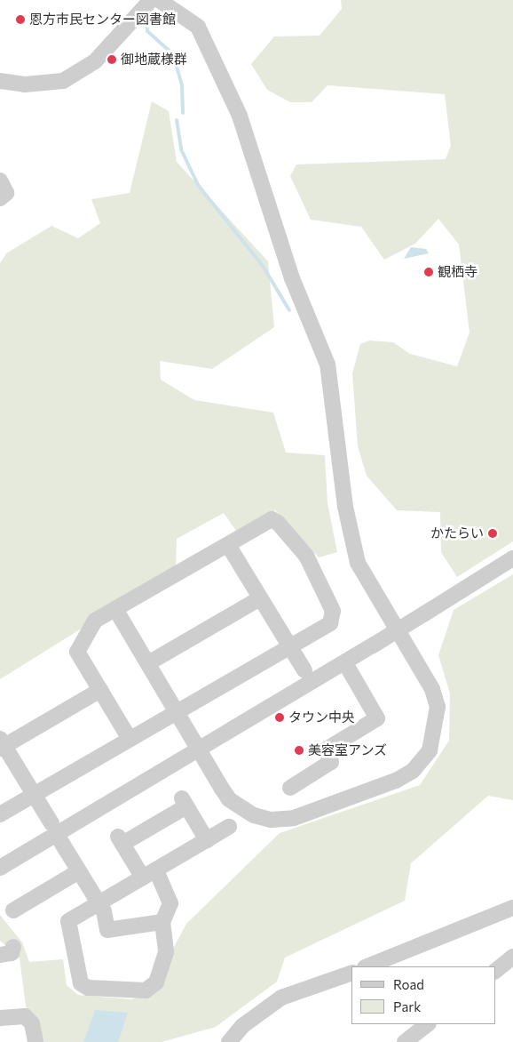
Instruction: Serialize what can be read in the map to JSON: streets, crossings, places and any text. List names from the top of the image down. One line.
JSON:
{"places":["恩方市民センター図書館","御地蔵様群","観栖寺","かたらい","タウン中央","美容室アンズ"],"legend":["Road","Park"]}
